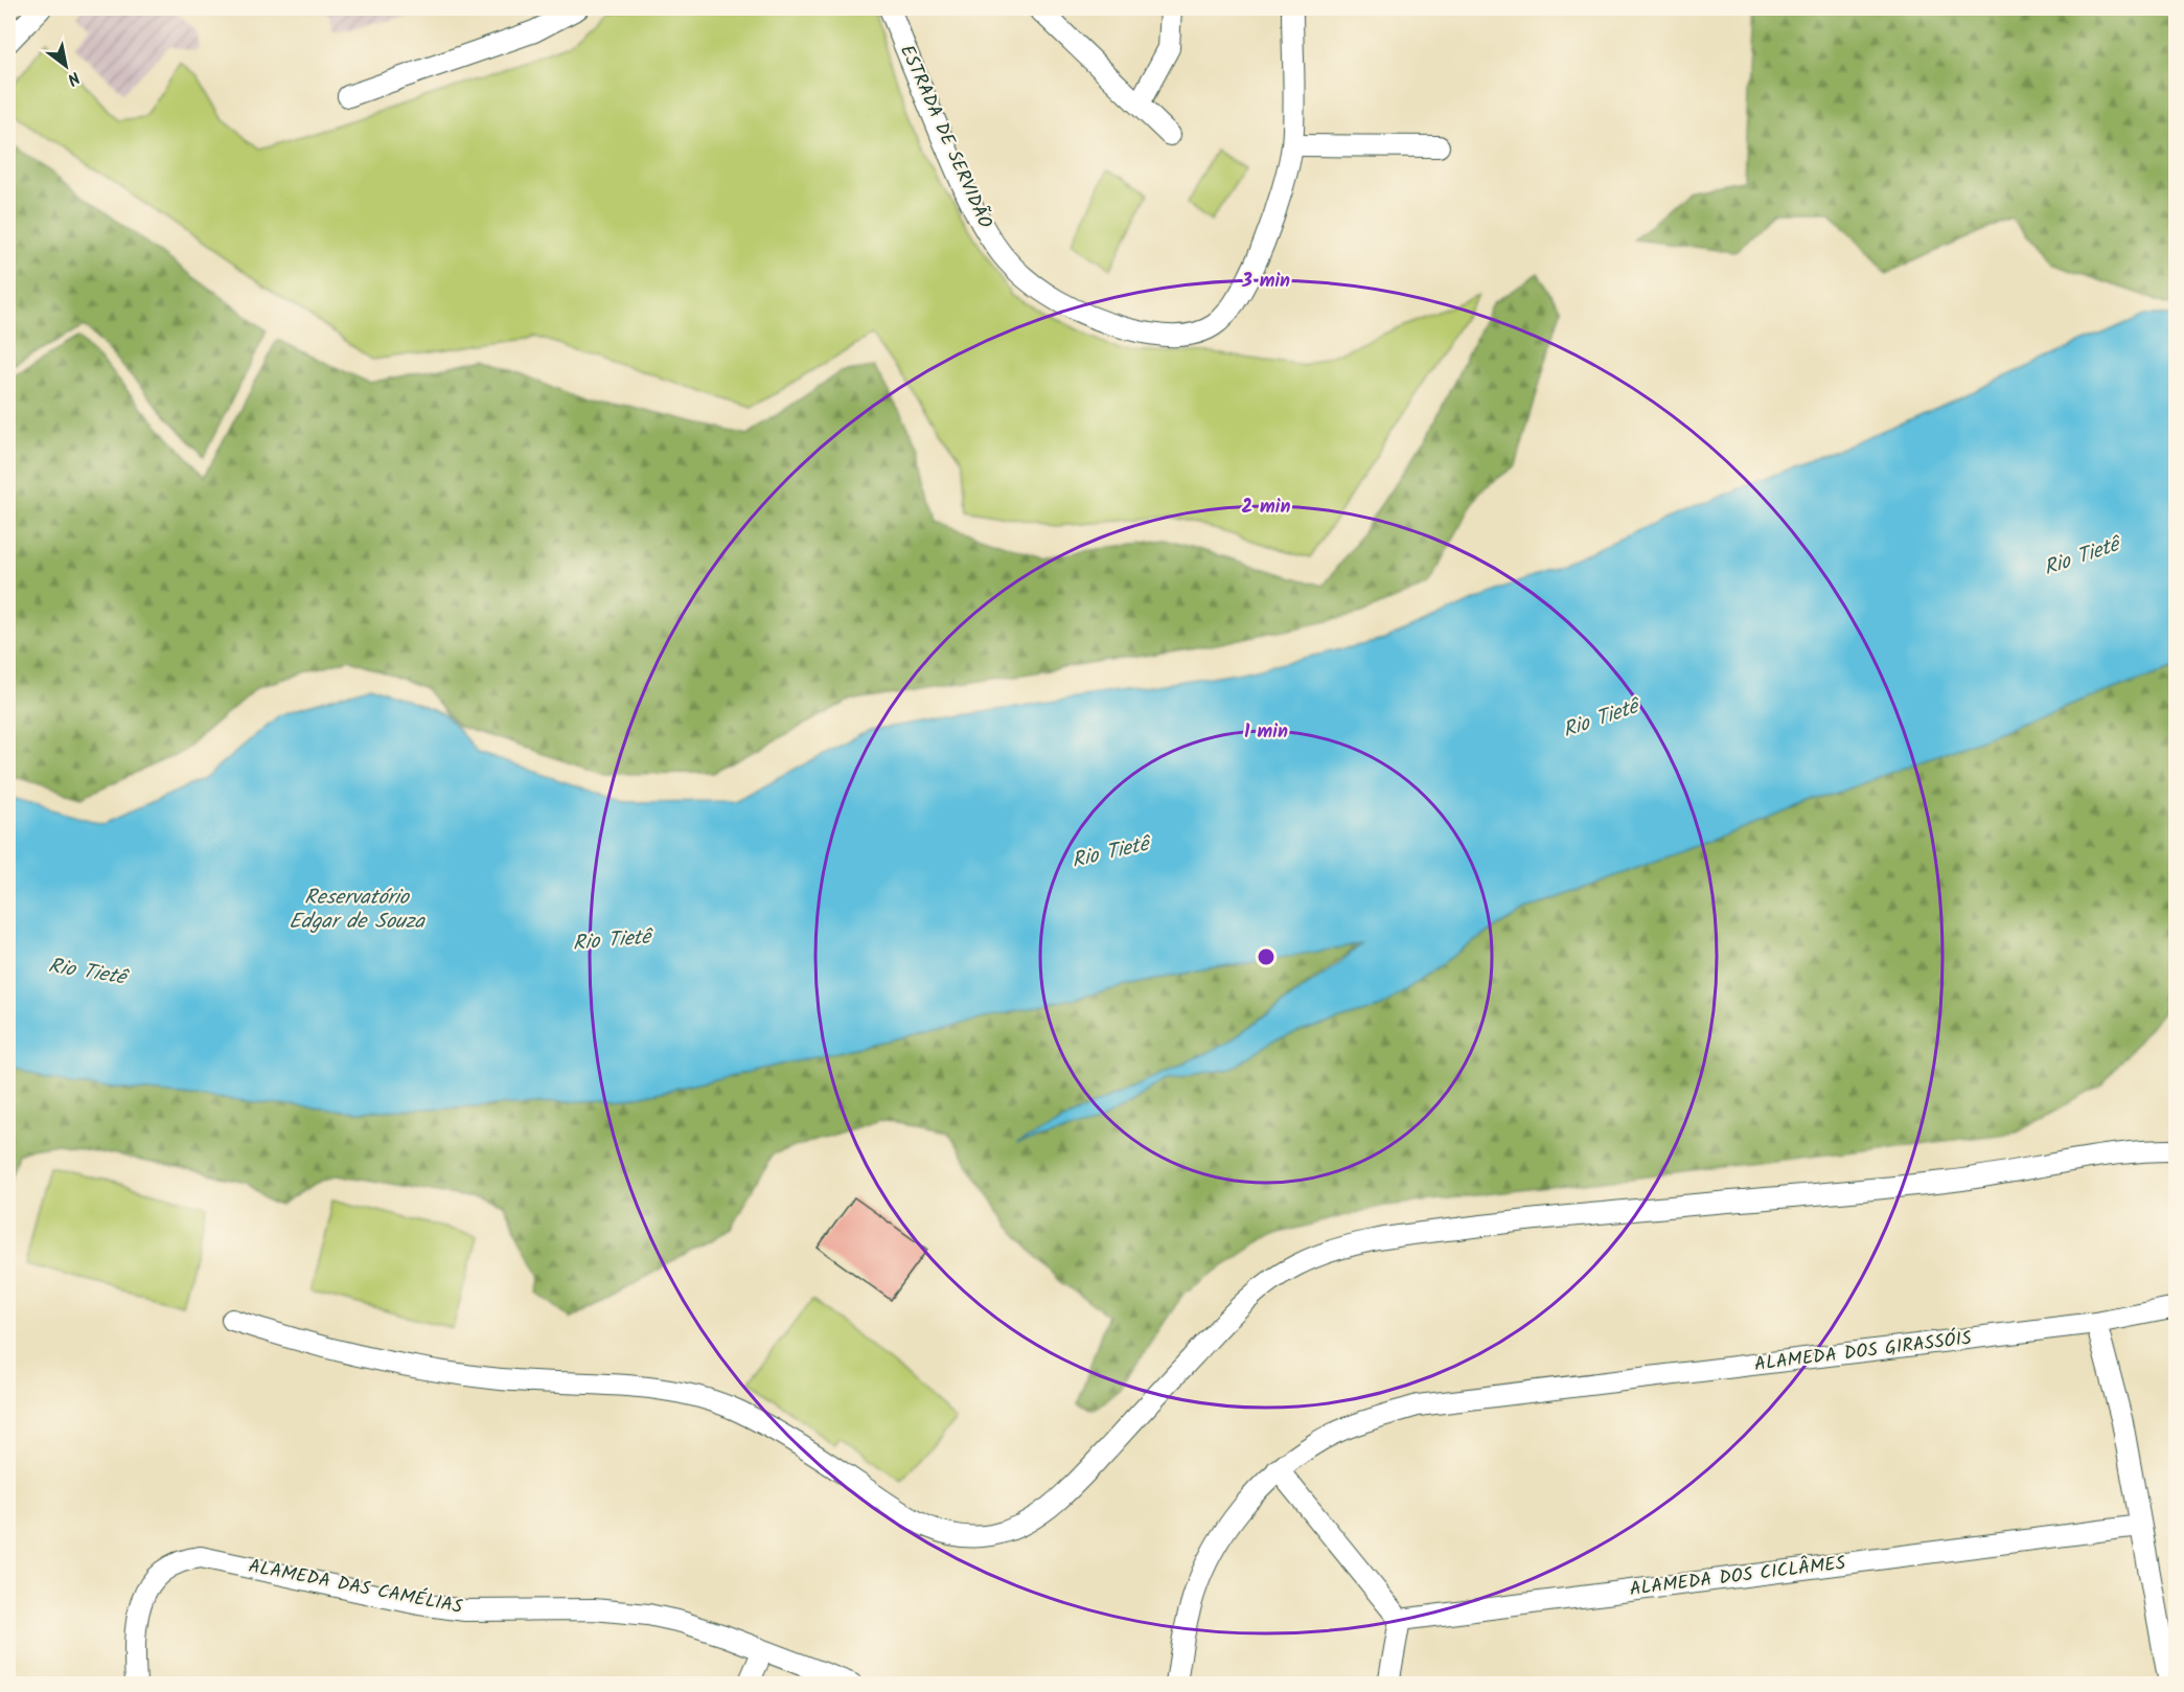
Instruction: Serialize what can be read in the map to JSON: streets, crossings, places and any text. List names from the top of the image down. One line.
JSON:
{"streets":{"street":["ESTRADA DE SERVIDÃO","ALAMEDA DOS GIRASSÓIS","ALAMEDA DOS CICLÂMES","ALAMEDA DAS CAMÉLIAS"]},"water":["Rio Tietê","Reservatório Edgar de Souza"],"north":"bottom right","rings":["3 min","2 min","1 min"]}
